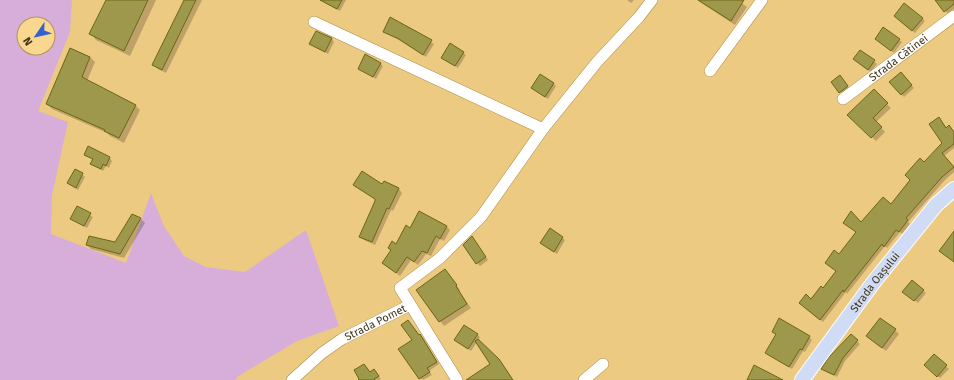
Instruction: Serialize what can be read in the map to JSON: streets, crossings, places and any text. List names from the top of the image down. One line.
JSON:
{"streets":{"main road":["Strada Oașului"],"street":["Strada Cătinei","Strada Pomet"]},"north":"bottom left"}
